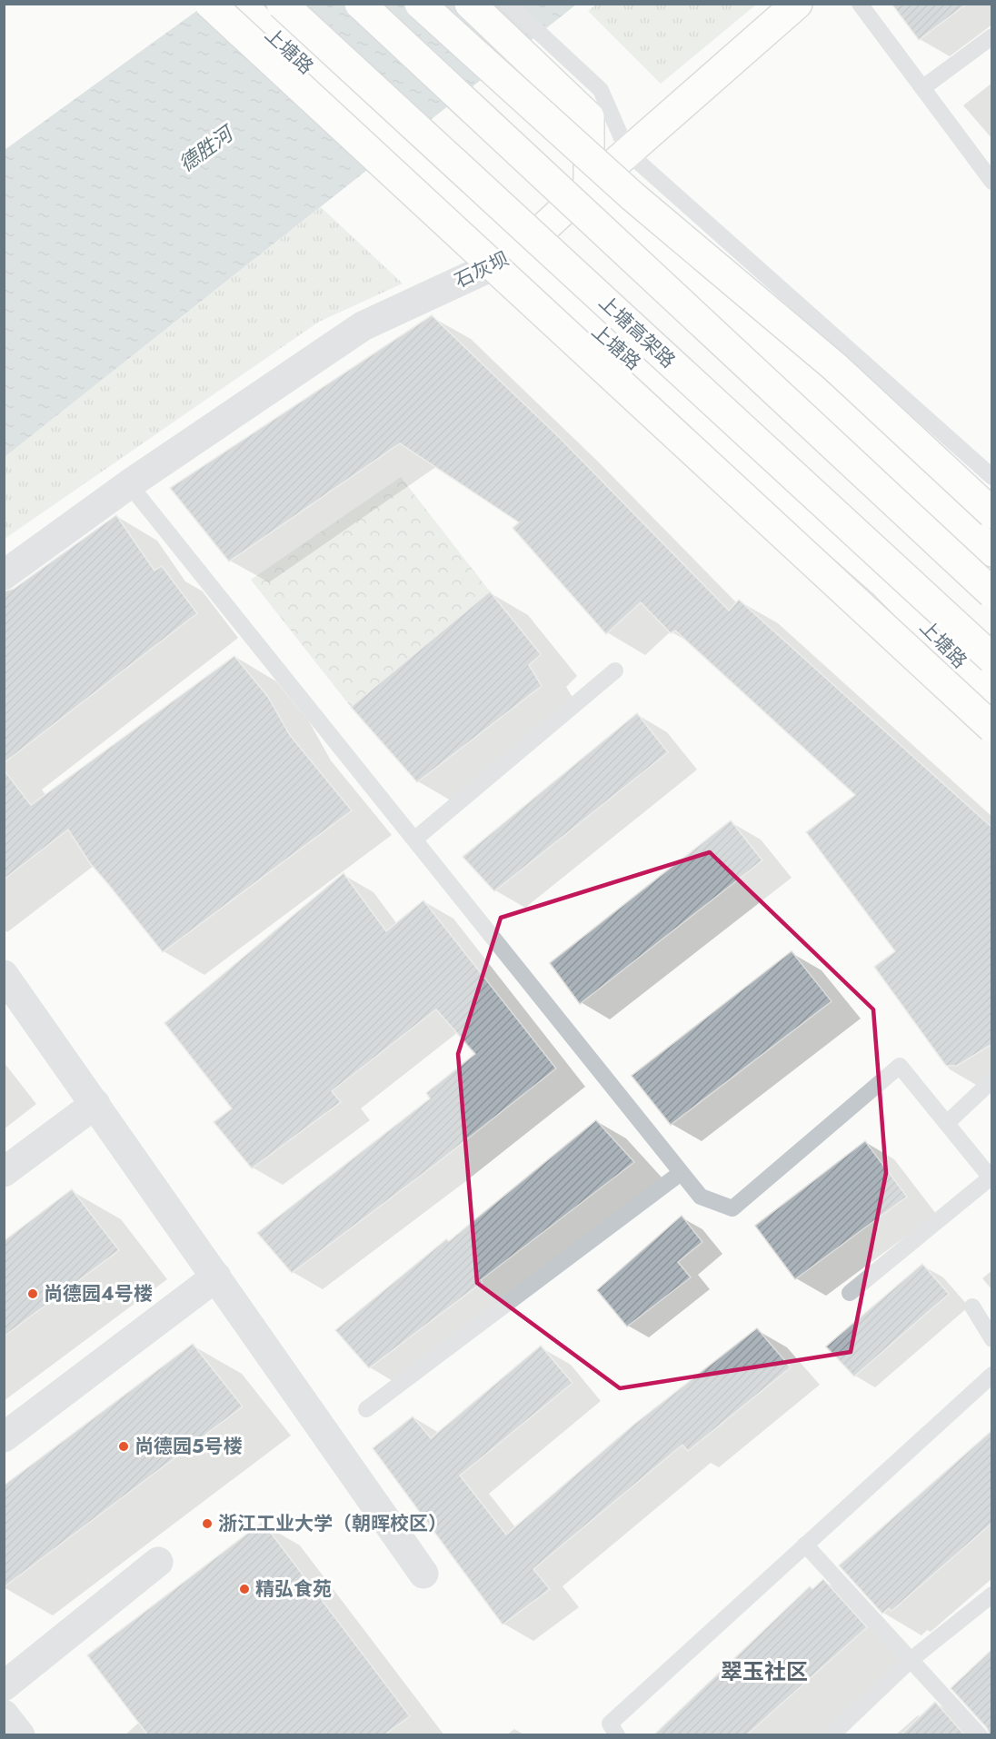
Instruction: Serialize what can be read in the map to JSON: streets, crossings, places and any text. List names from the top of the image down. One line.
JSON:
{"streets":{"main road":["上塘路","石灰坝","上塘高架路"]},"crossings":[["上塘路","石灰坝"]],"districts":["翠玉社区"],"water":["德胜河"],"places":["尚德园4号楼","尚德园5号楼","浙江工业大学（朝晖校区）","精弘食苑"]}
